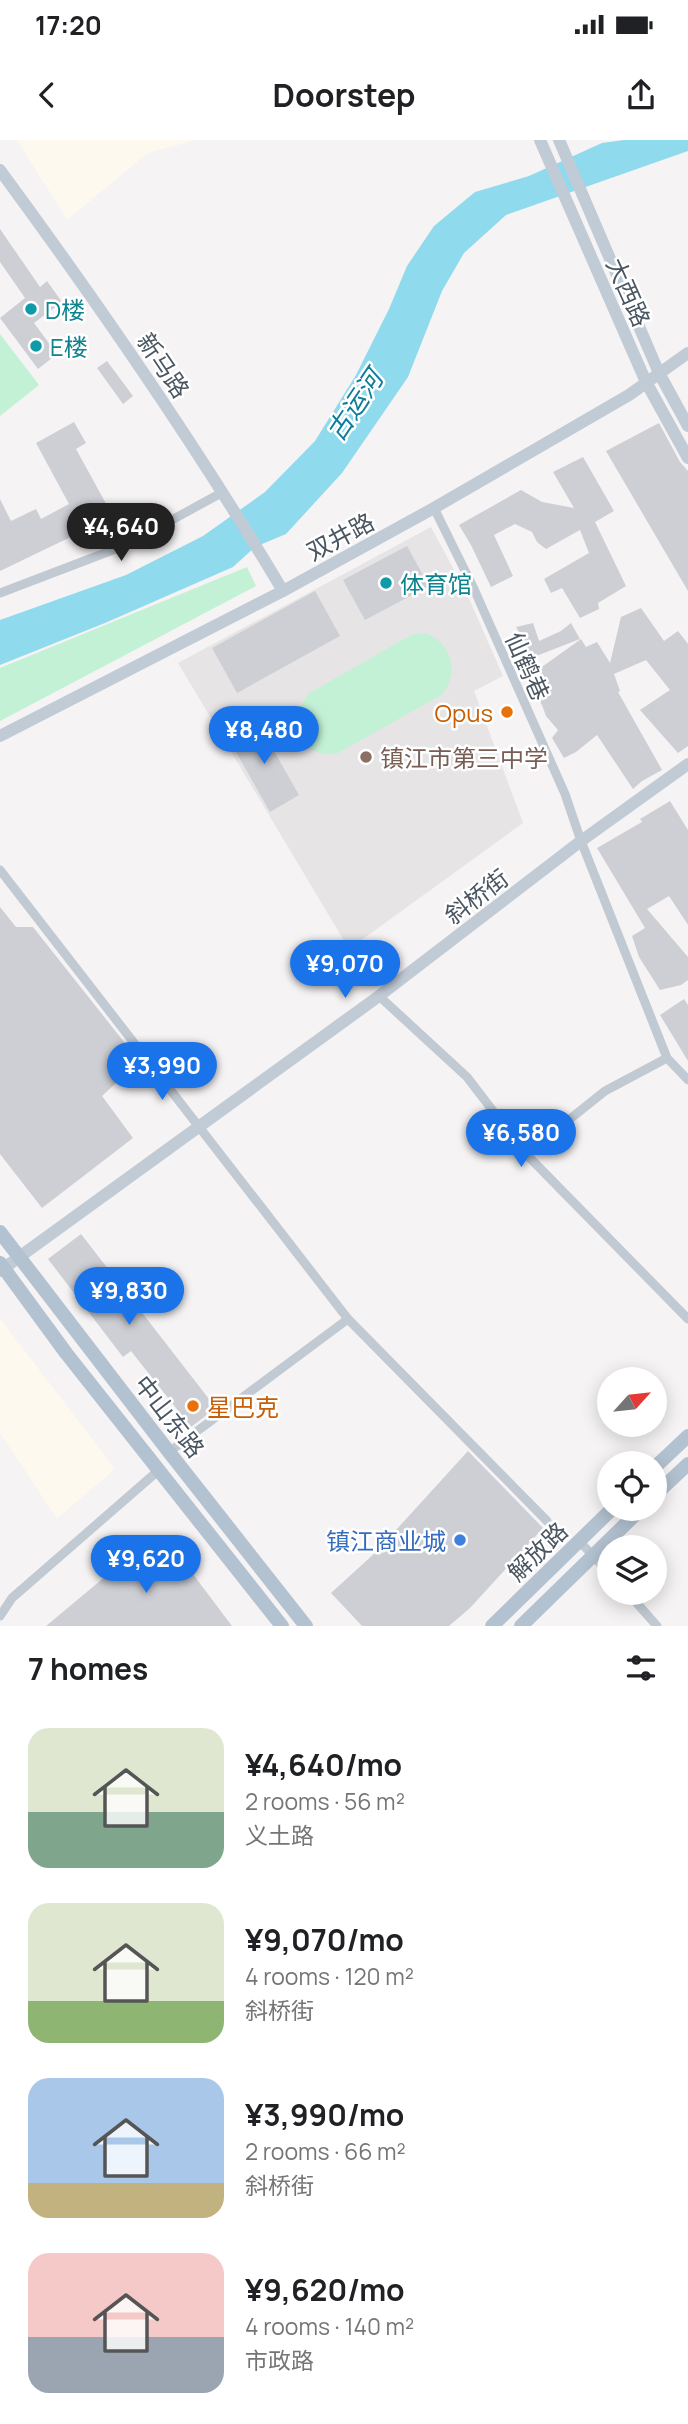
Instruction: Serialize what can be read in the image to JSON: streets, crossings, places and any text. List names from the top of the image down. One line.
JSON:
{"streets":{"main road":["中山东路","解放路"],"street":["大西路","新马路","双井路","仙鹤巷","斜桥街"]},"crossings":[["大西路","双井路"],["新马路","双井路"],["双井路","仙鹤巷"],["仙鹤巷","斜桥街"],["斜桥街","中山东路"]],"water":["古运河"],"places":["D楼","E楼","体育馆","Opus","镇江市第三中学","星巴克","镇江商业城"],"north":"top right","page":{"status":"17:20","header":"Doorstep","price":["¥4,640","¥8,480","¥9,070","¥3,990","¥6,580","¥9,830","¥9,620"],"heading":"7 homes","list":[{"name":"¥4,640/mo","note":"2 rooms · 56 m² · 义土路"},{"name":"¥9,070/mo","note":"4 rooms · 120 m² · 斜桥街"},{"name":"¥3,990/mo","note":"2 rooms · 66 m² · 斜桥街"},{"name":"¥9,620/mo","note":"4 rooms · 140 m² · 市政路"}]}}
